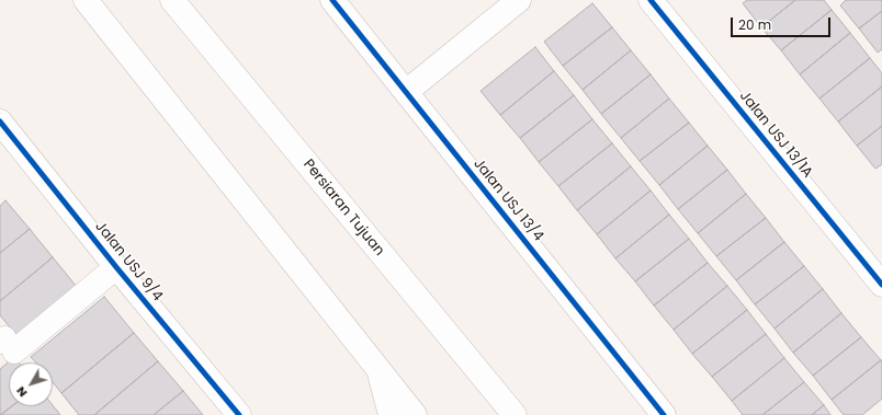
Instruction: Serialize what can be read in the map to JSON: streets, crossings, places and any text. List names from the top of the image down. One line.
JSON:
{"streets":{"street":["Jalan USJ 13/1A","Jalan USJ 13/4","Persiaran Tujuan","Jalan USJ 9/4"]},"scale_bar":"20 m","north":"bottom left"}
